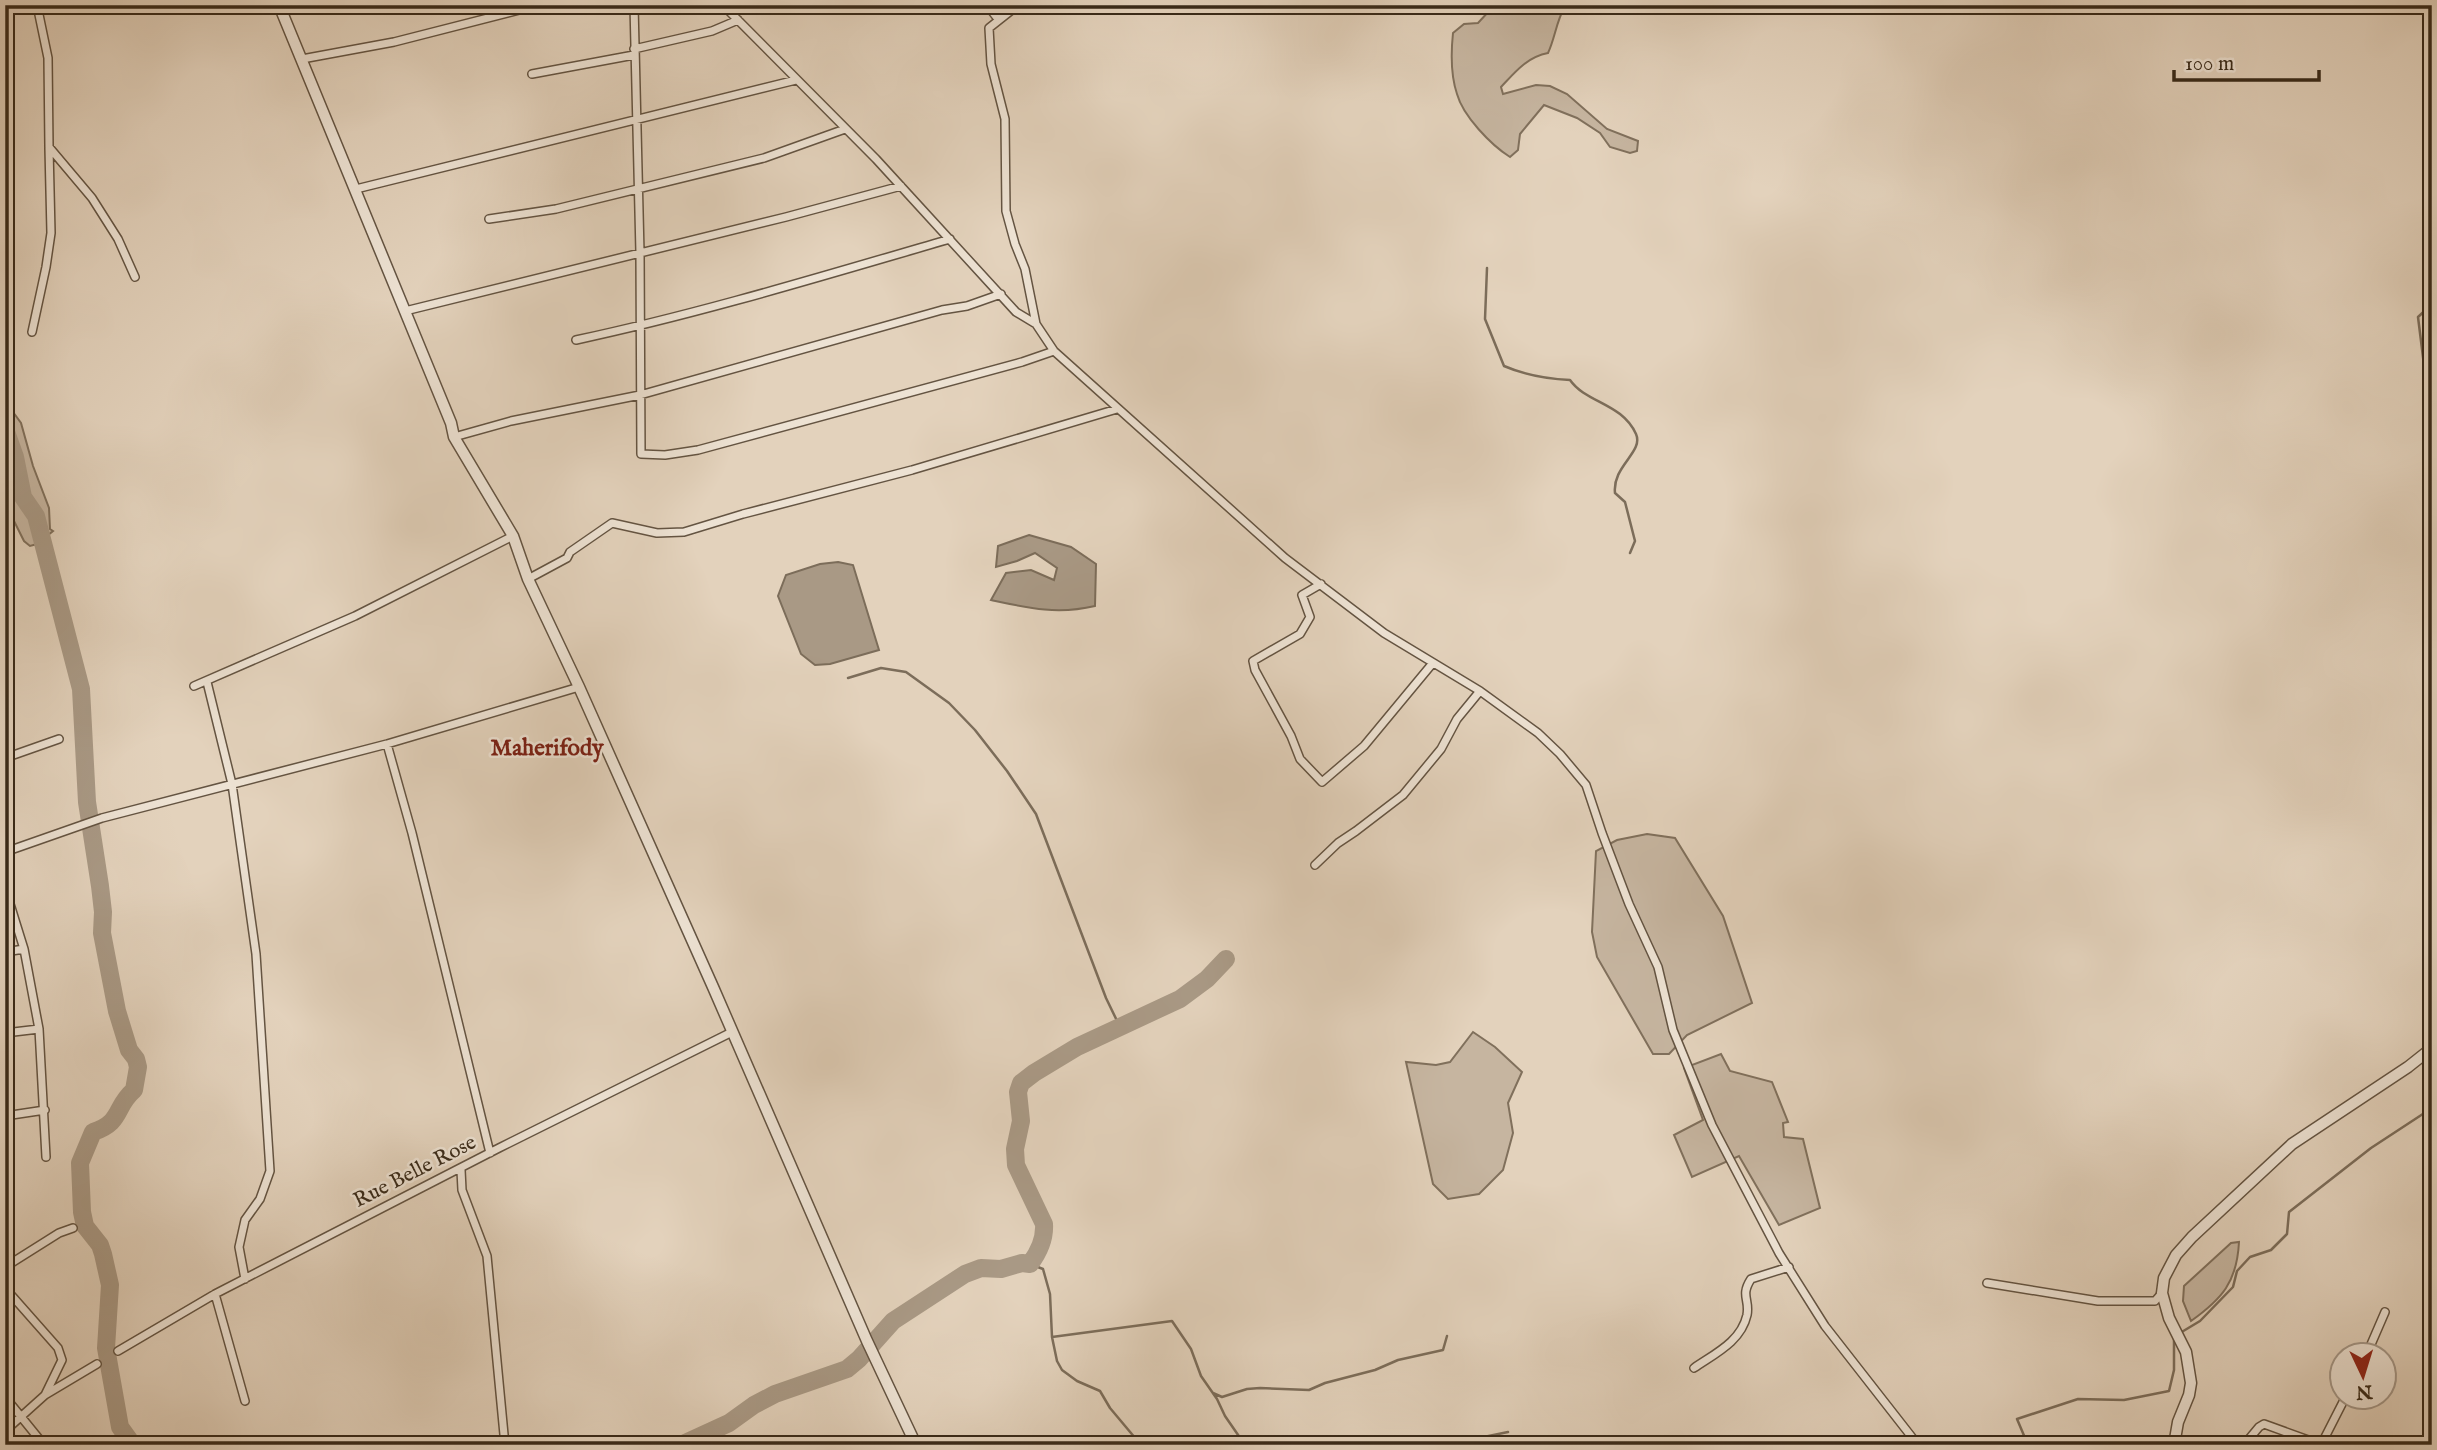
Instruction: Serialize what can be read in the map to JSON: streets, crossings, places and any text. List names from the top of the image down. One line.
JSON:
{"streets":{"street":["Rue Belle Rose"]},"districts":["Maherifody"],"scale_bar":"100 m","north":"bottom"}
